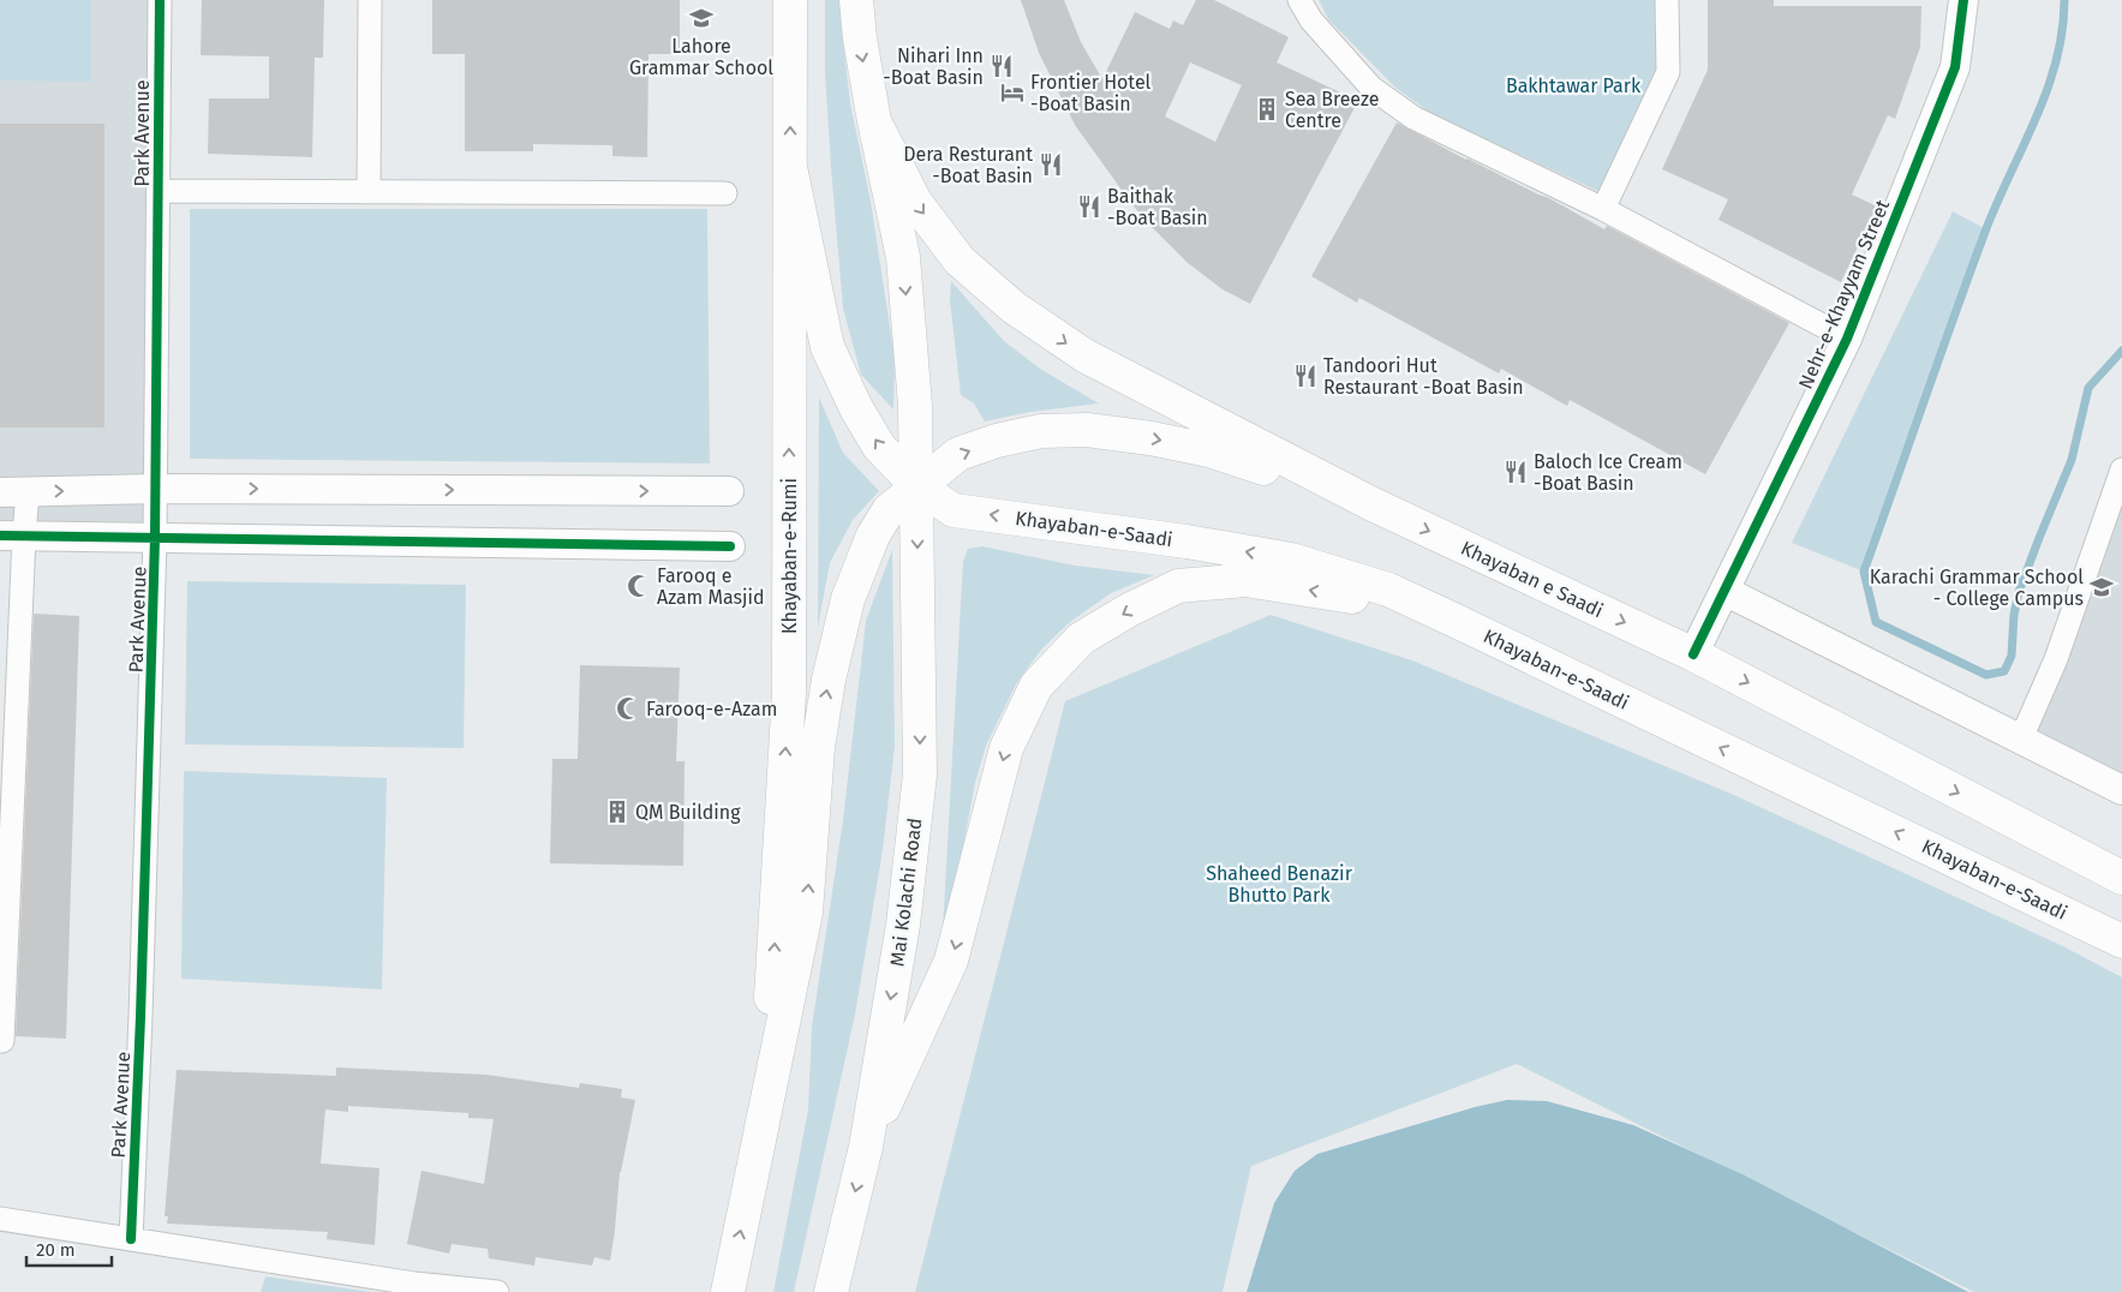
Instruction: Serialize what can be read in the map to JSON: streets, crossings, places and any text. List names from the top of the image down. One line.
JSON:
{"streets":{"main road":["Khayaban-e-Saadi","Khayaban-e-Rumi","Khayaban e Saadi","Mai Kolachi Road"],"street":["Park Avenue","Nehr-e-Khayyam Street"]},"crossings":[["Nehr-e-Khayyam Street","Khayaban e Saadi"],["Khayaban-e-Saadi","Mai Kolachi Road"]],"one_way":["Khayaban e Saadi"],"parks":["Bakhtawar Park","Shaheed Benazir Bhutto Park"],"places":{"school or university":["Lahore Grammar School","Karachi Grammar School - College Campus"],"restaurant":["Nihari Inn -Boat Basin","Dera Resturant -Boat Basin","Baithak -Boat Basin","Tandoori Hut Restaurant -Boat Basin","Baloch Ice Cream -Boat Basin"],"hotel":["Frontier Hotel -Boat Basin"],"building":["Sea Breeze Centre","QM Building"],"mosque":["Farooq e Azam Masjid","Farooq-e-Azam"]},"scale_bar":"20 m"}
